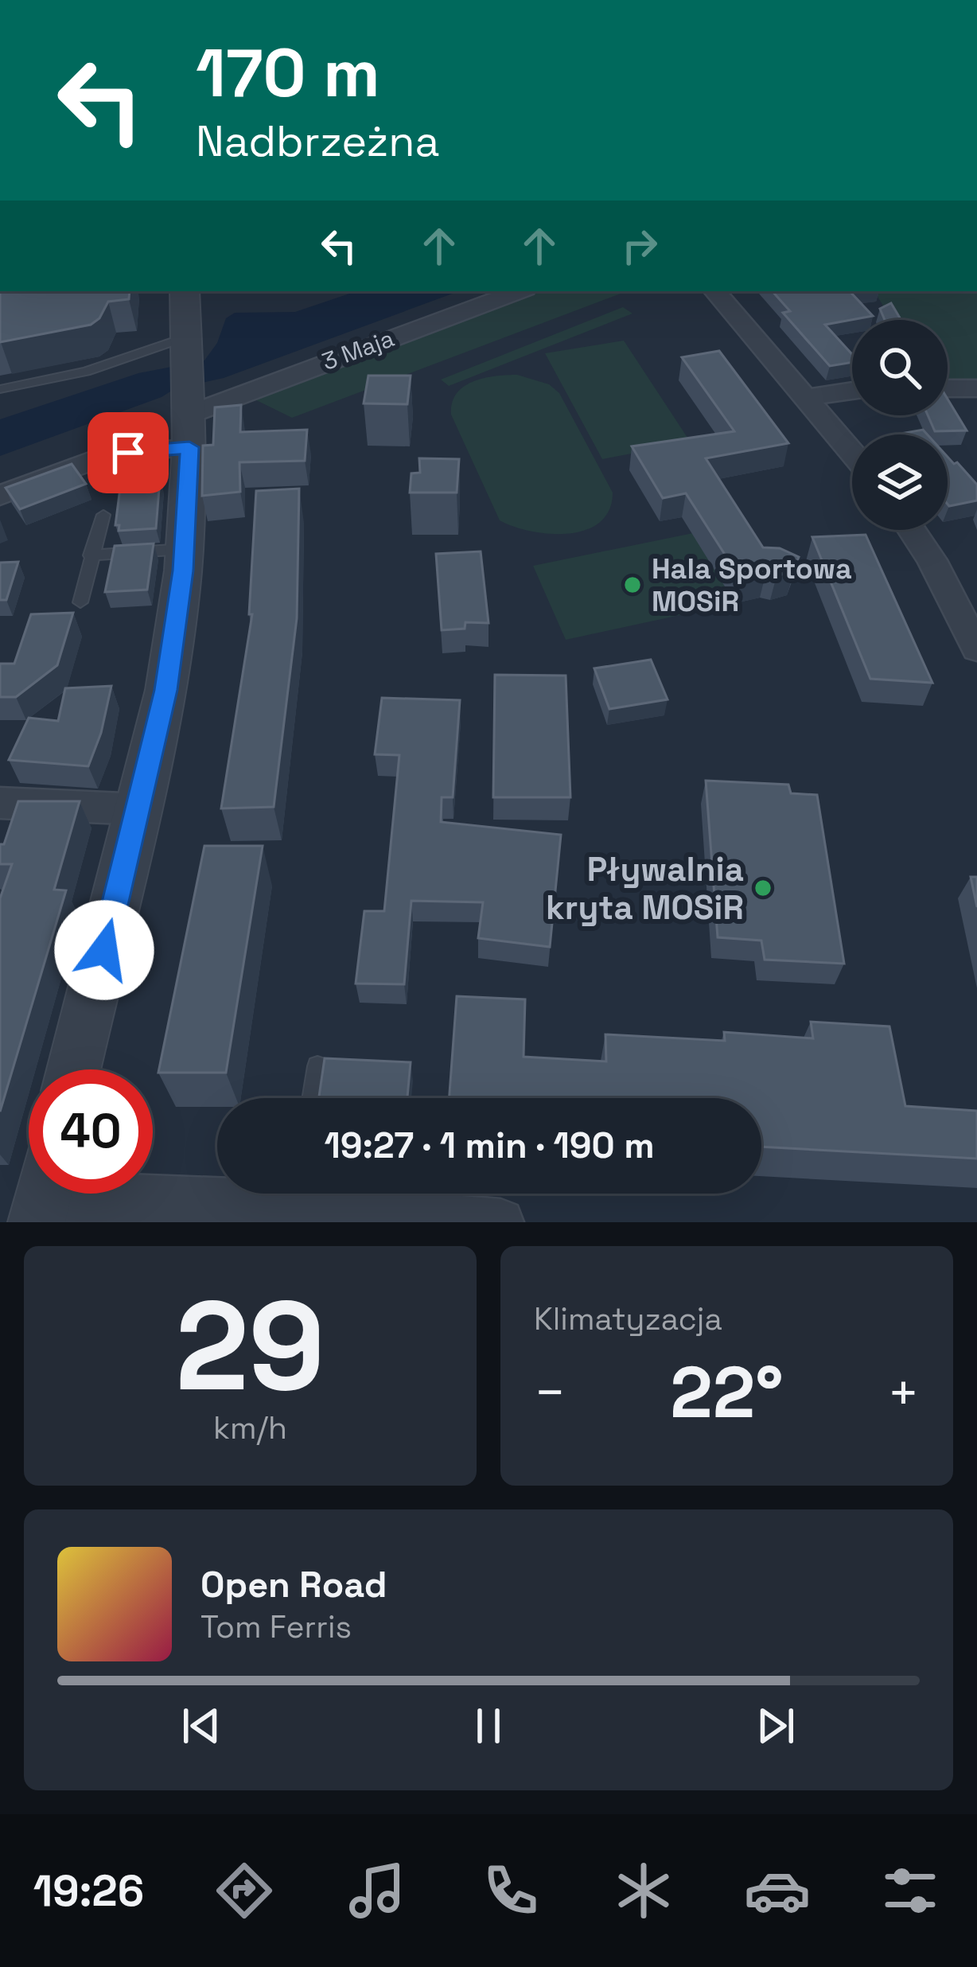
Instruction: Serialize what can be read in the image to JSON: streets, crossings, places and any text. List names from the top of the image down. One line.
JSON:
{"streets":{"street":["3 Maja"]},"places":["Hala Sportowa MOSiR","Pływalnia kryta MOSiR"],"page":{"turn":["170 m","Nadbrzeżna"],"limit":"40","trip":"19:27 · 1 min · 190 m","tile":[["29","km/h"],"Klimatyzacja"],"heat":["−","22°","+"],"song":["Open Road","Tom Ferris"],"tabs":"19:26"}}
